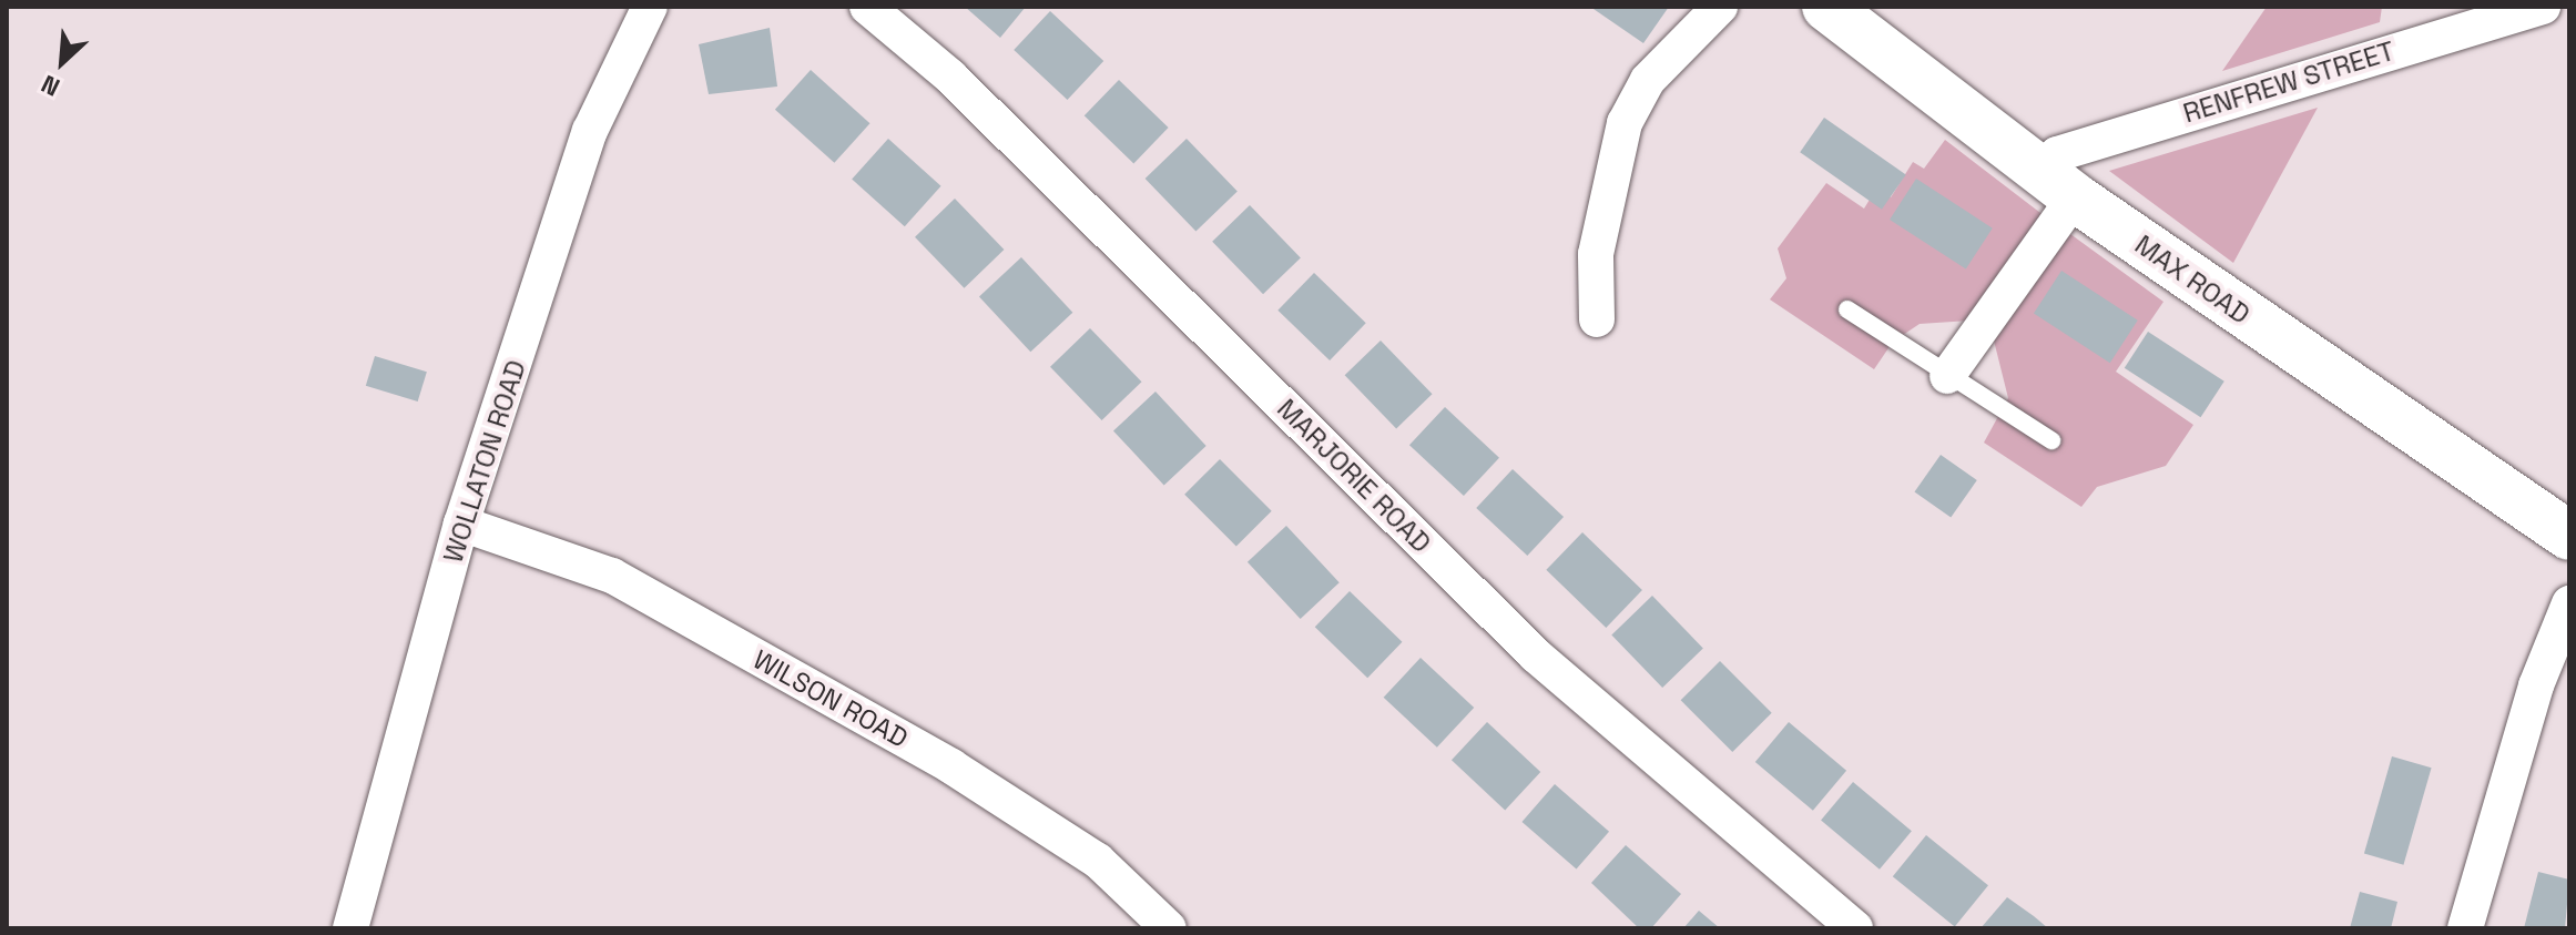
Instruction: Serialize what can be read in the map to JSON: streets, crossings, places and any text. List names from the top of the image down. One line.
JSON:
{"streets":{"street":["RENFREW STREET","MAX ROAD","WOLLATON ROAD","MARJORIE ROAD","WILSON ROAD"]},"crossings":[["RENFREW STREET","MAX ROAD"],["WOLLATON ROAD","WILSON ROAD"]],"north":"bottom left"}
